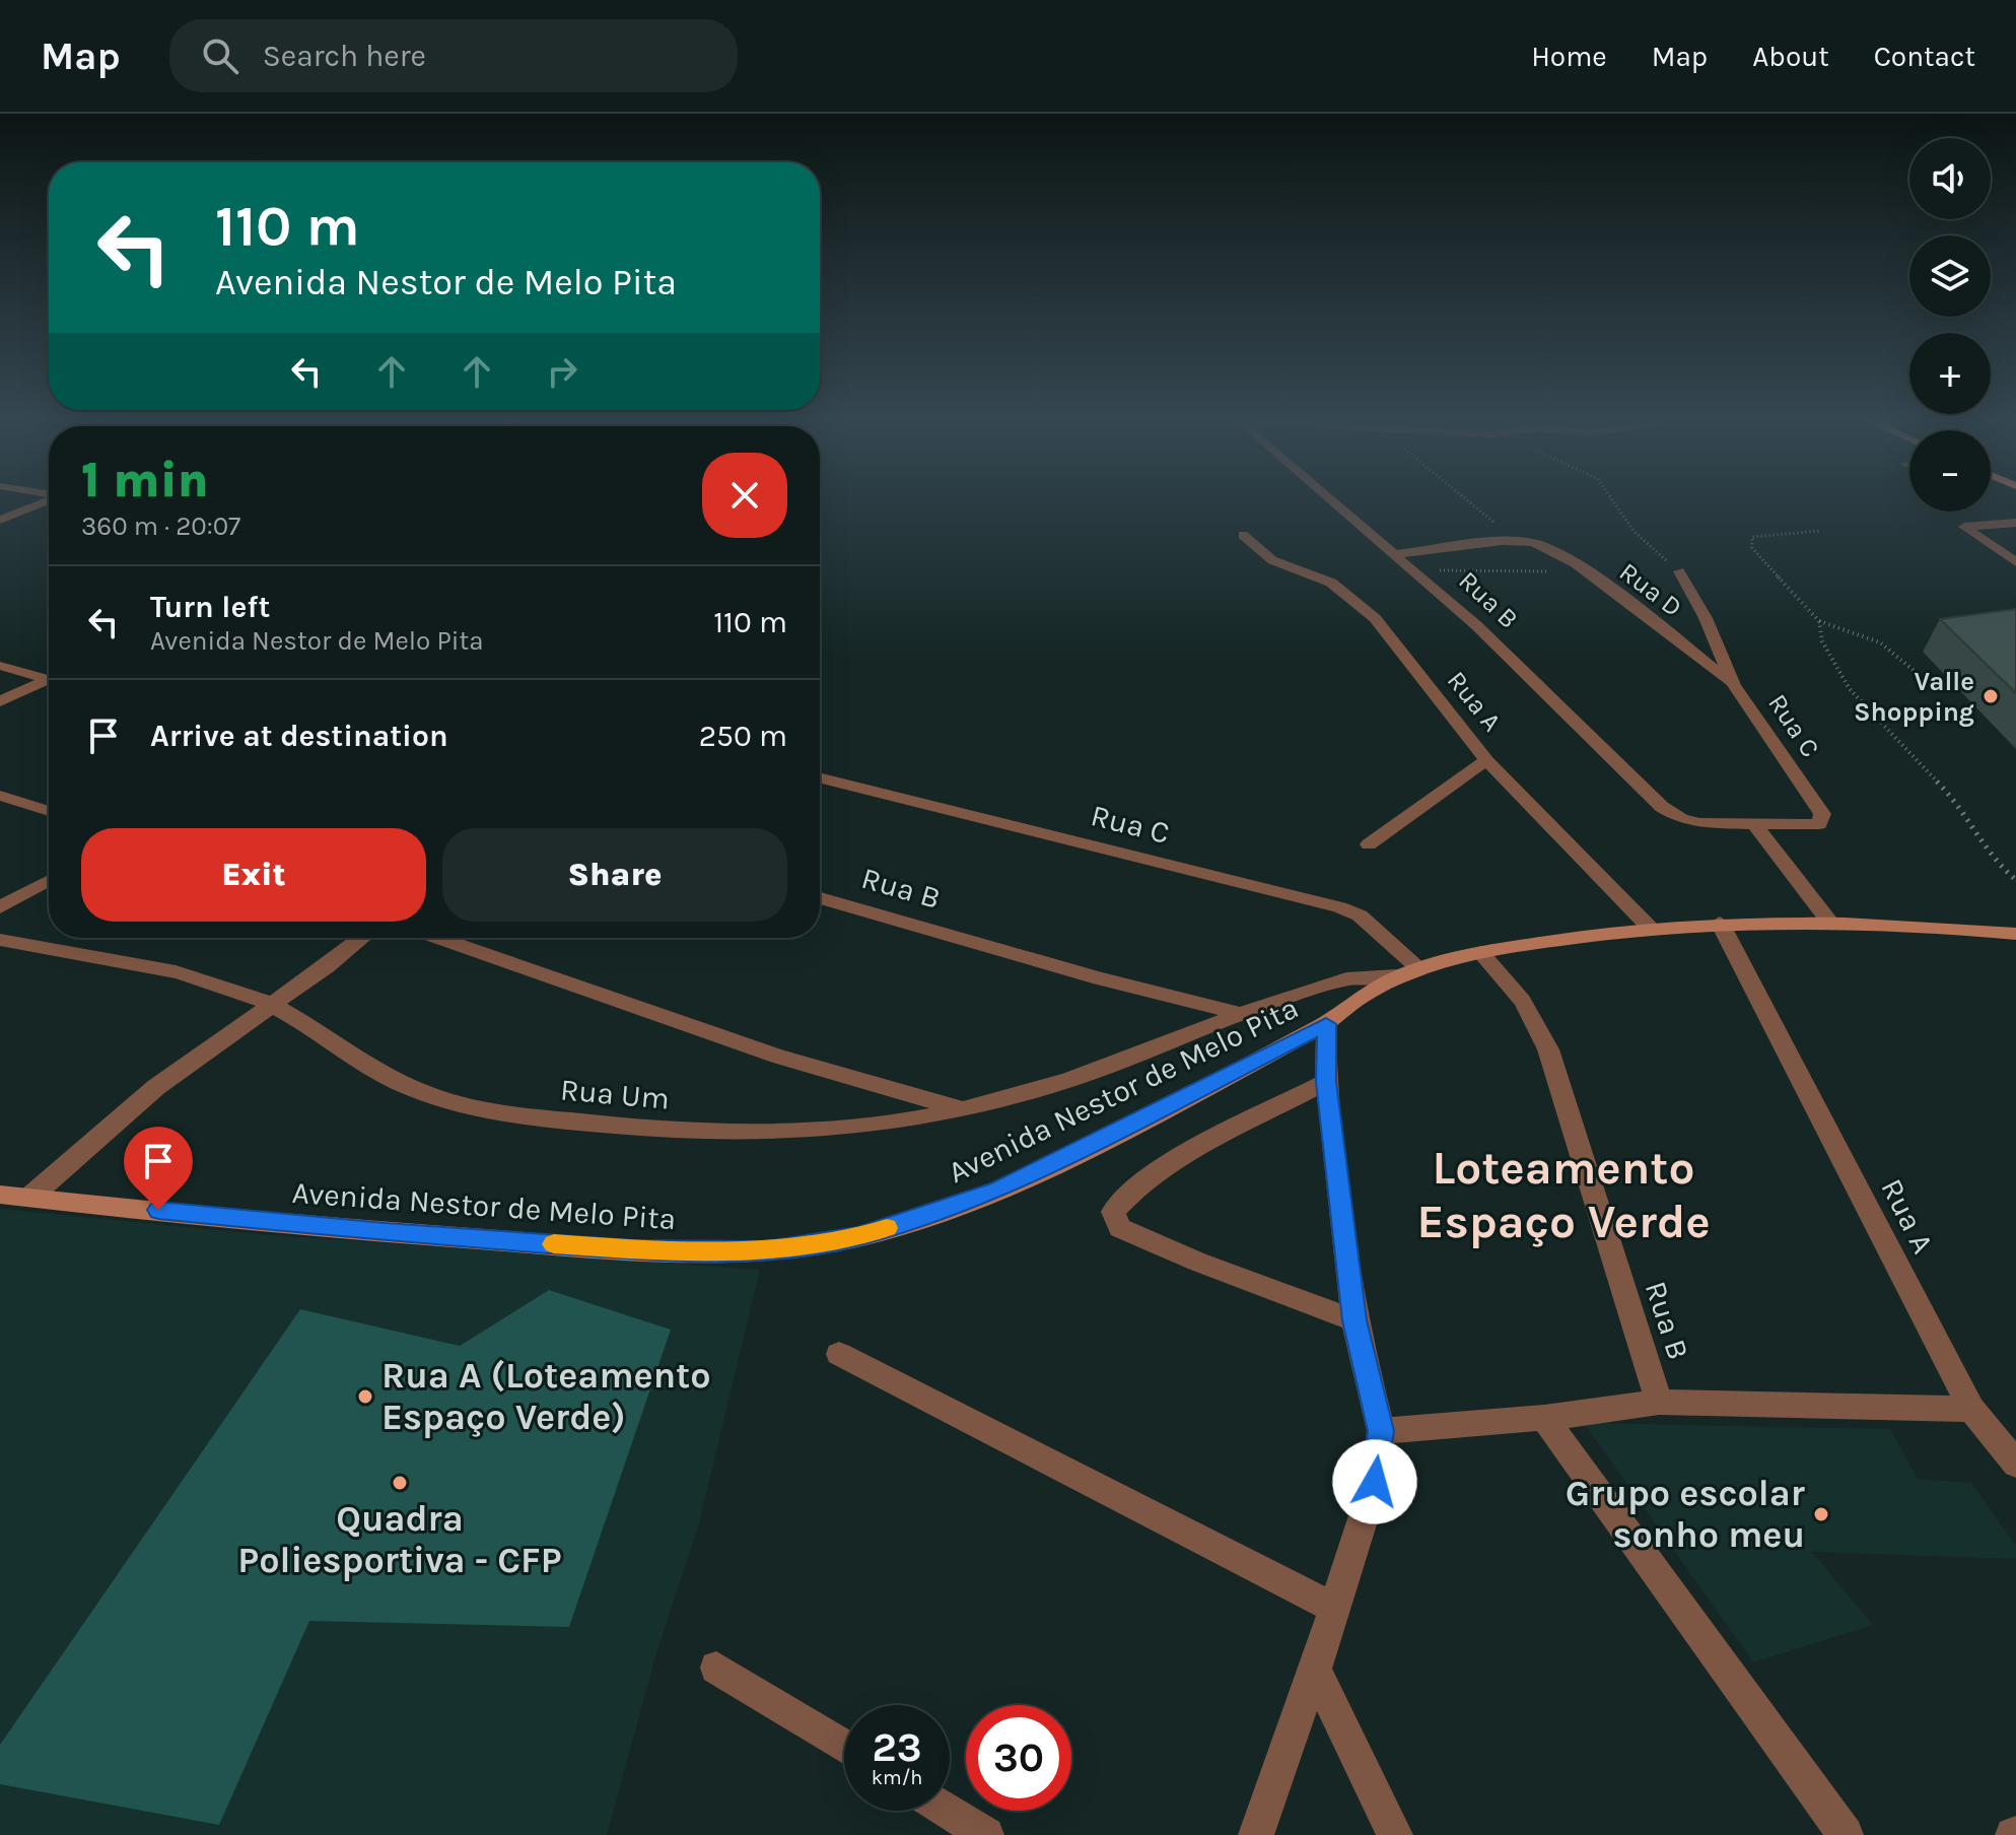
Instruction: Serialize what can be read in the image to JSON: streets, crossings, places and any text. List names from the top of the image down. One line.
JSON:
{"streets":{"main road":["Avenida Nestor de Melo Pita"],"street":["Rua D","Rua B","Rua A","Rua C","Rua Um"]},"crossings":[["Rua D","Rua C"],["Rua B","Rua C"],["Rua B","Avenida Nestor de Melo Pita"],["Rua B","Rua Um"],["Rua A","Avenida Nestor de Melo Pita"],["Rua C","Avenida Nestor de Melo Pita"]],"districts":["Loteamento Espaço Verde"],"places":["Valle Shopping","Rua A (Loteamento Espaço Verde)","Quadra Poliesportiva - CFP","Grupo escolar sonho meu"],"page":{"header":"Map","search":"Search here","nav":["Home","Map","About","Contact"],"map_buttons":["+","−"],"turn":["110 m","Avenida Nestor de Melo Pita"],"heading":["1 min","360 m · 20:07"],"list":[{"name":"Turn left","note":"Avenida Nestor de Melo Pita","value":"110 m"},{"name":"Arrive at destination","value":"250 m"}],"buttons":["Exit","Share"],"speed":"23 km/h","limit":"30"}}
